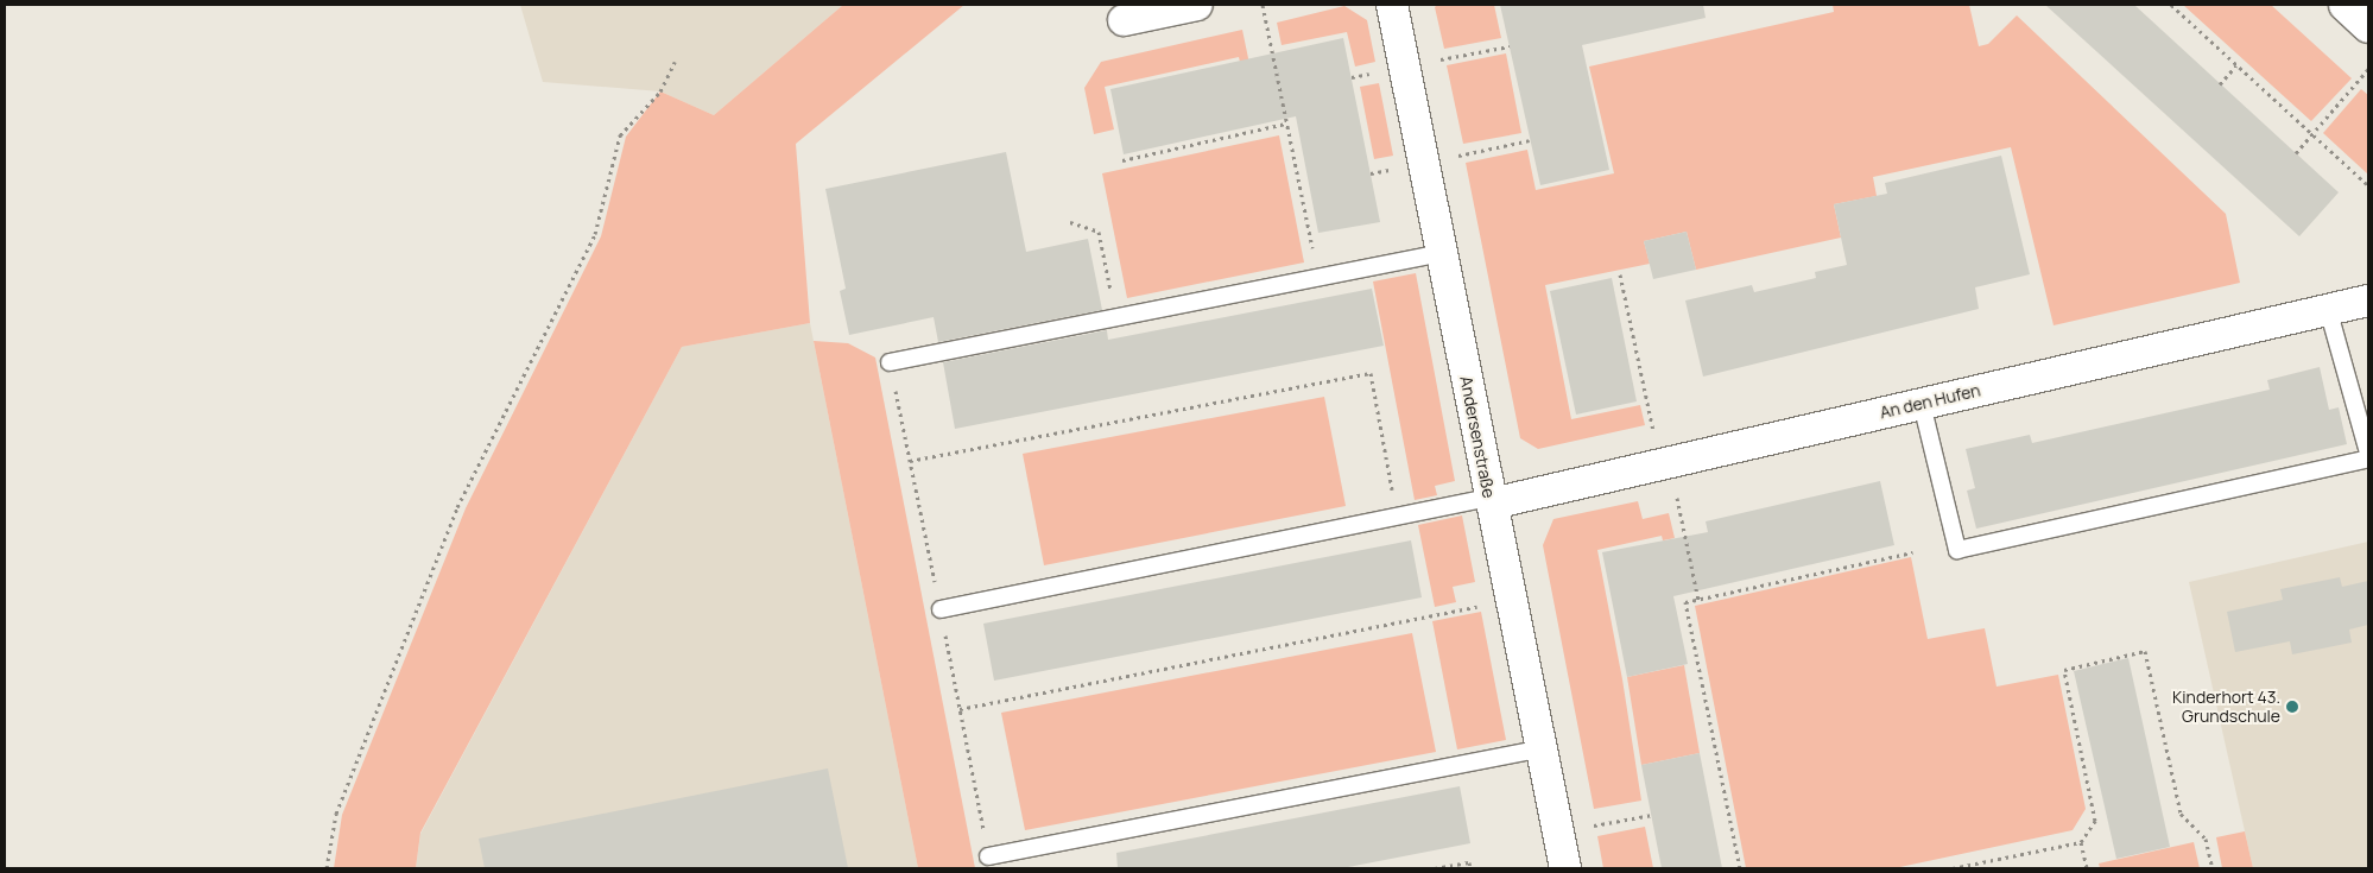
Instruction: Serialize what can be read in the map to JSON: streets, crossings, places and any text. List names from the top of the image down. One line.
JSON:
{"streets":{"street":["An den Hufen","Andersenstraße"]},"crossings":[["An den Hufen","Andersenstraße"]],"places":["Kinderhort 43. Grundschule"]}
